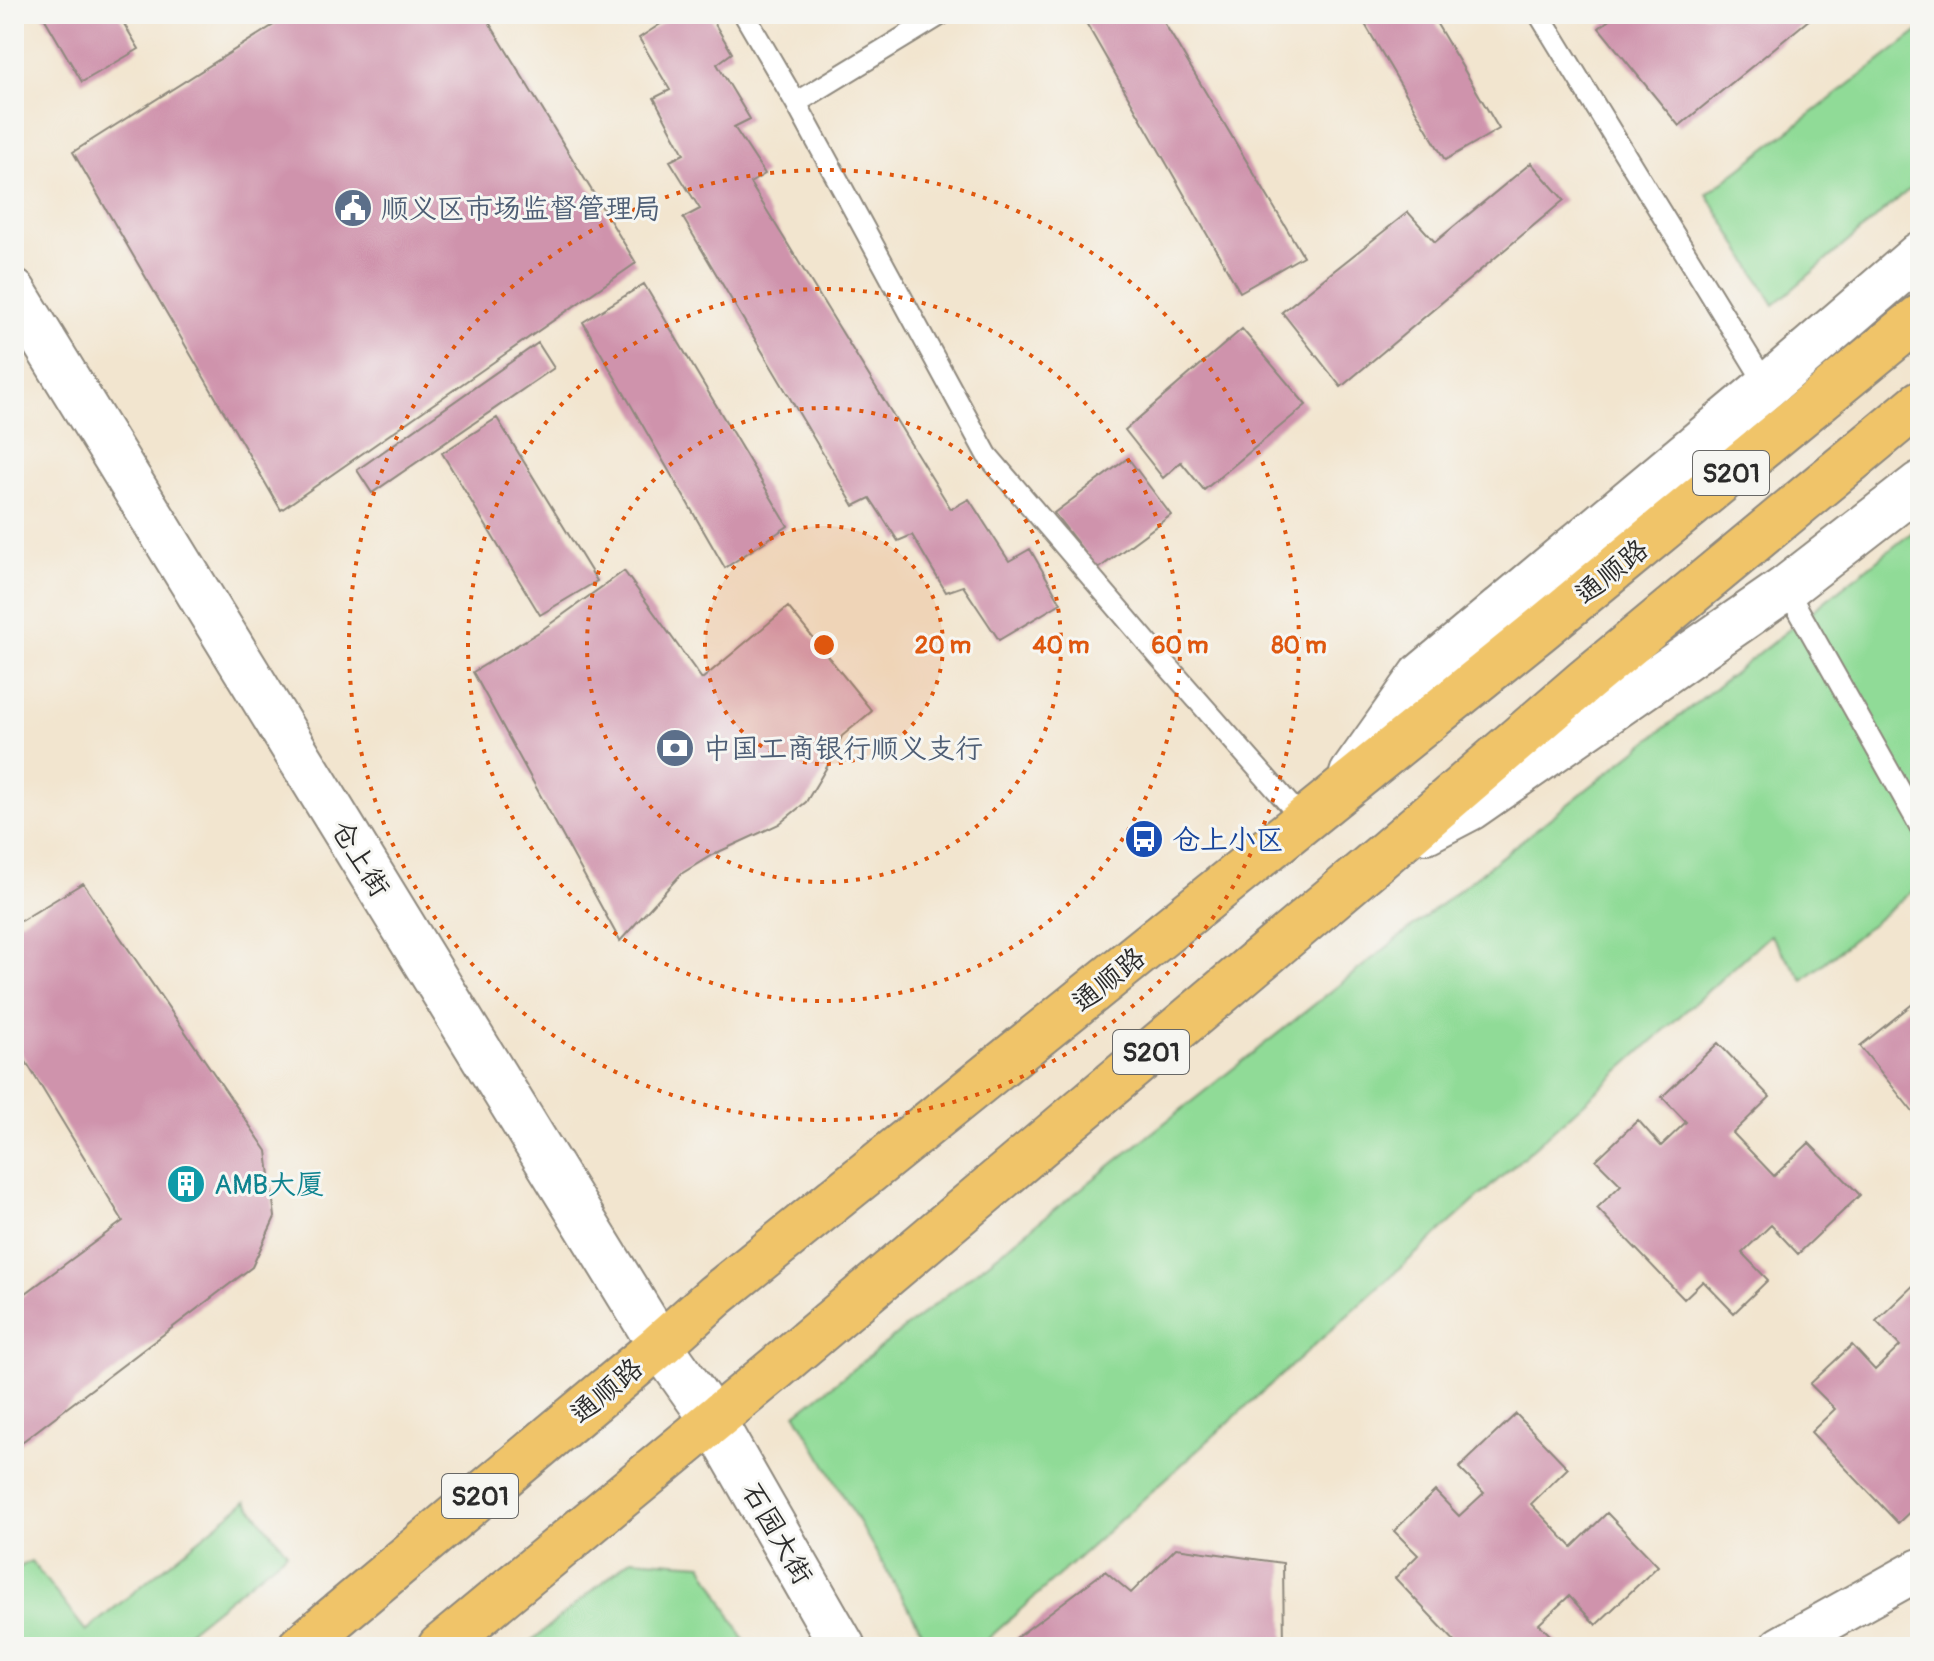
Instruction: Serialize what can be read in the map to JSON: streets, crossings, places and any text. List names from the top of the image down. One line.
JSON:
{"streets":{"main road":["S201","通顺路"],"street":["仓上街","石园大街"]},"crossings":[["S201","仓上街"],["S201","石园大街"],["通顺路","仓上街"],["仓上街","石园大街"]],"places":{"public building":["顺义区市场监督管理局"],"bank":["中国工商银行顺义支行"],"bus stop":["仓上小区"],"building":["AMB大厦"]},"rings":["20 m","40 m","60 m","80 m"]}
